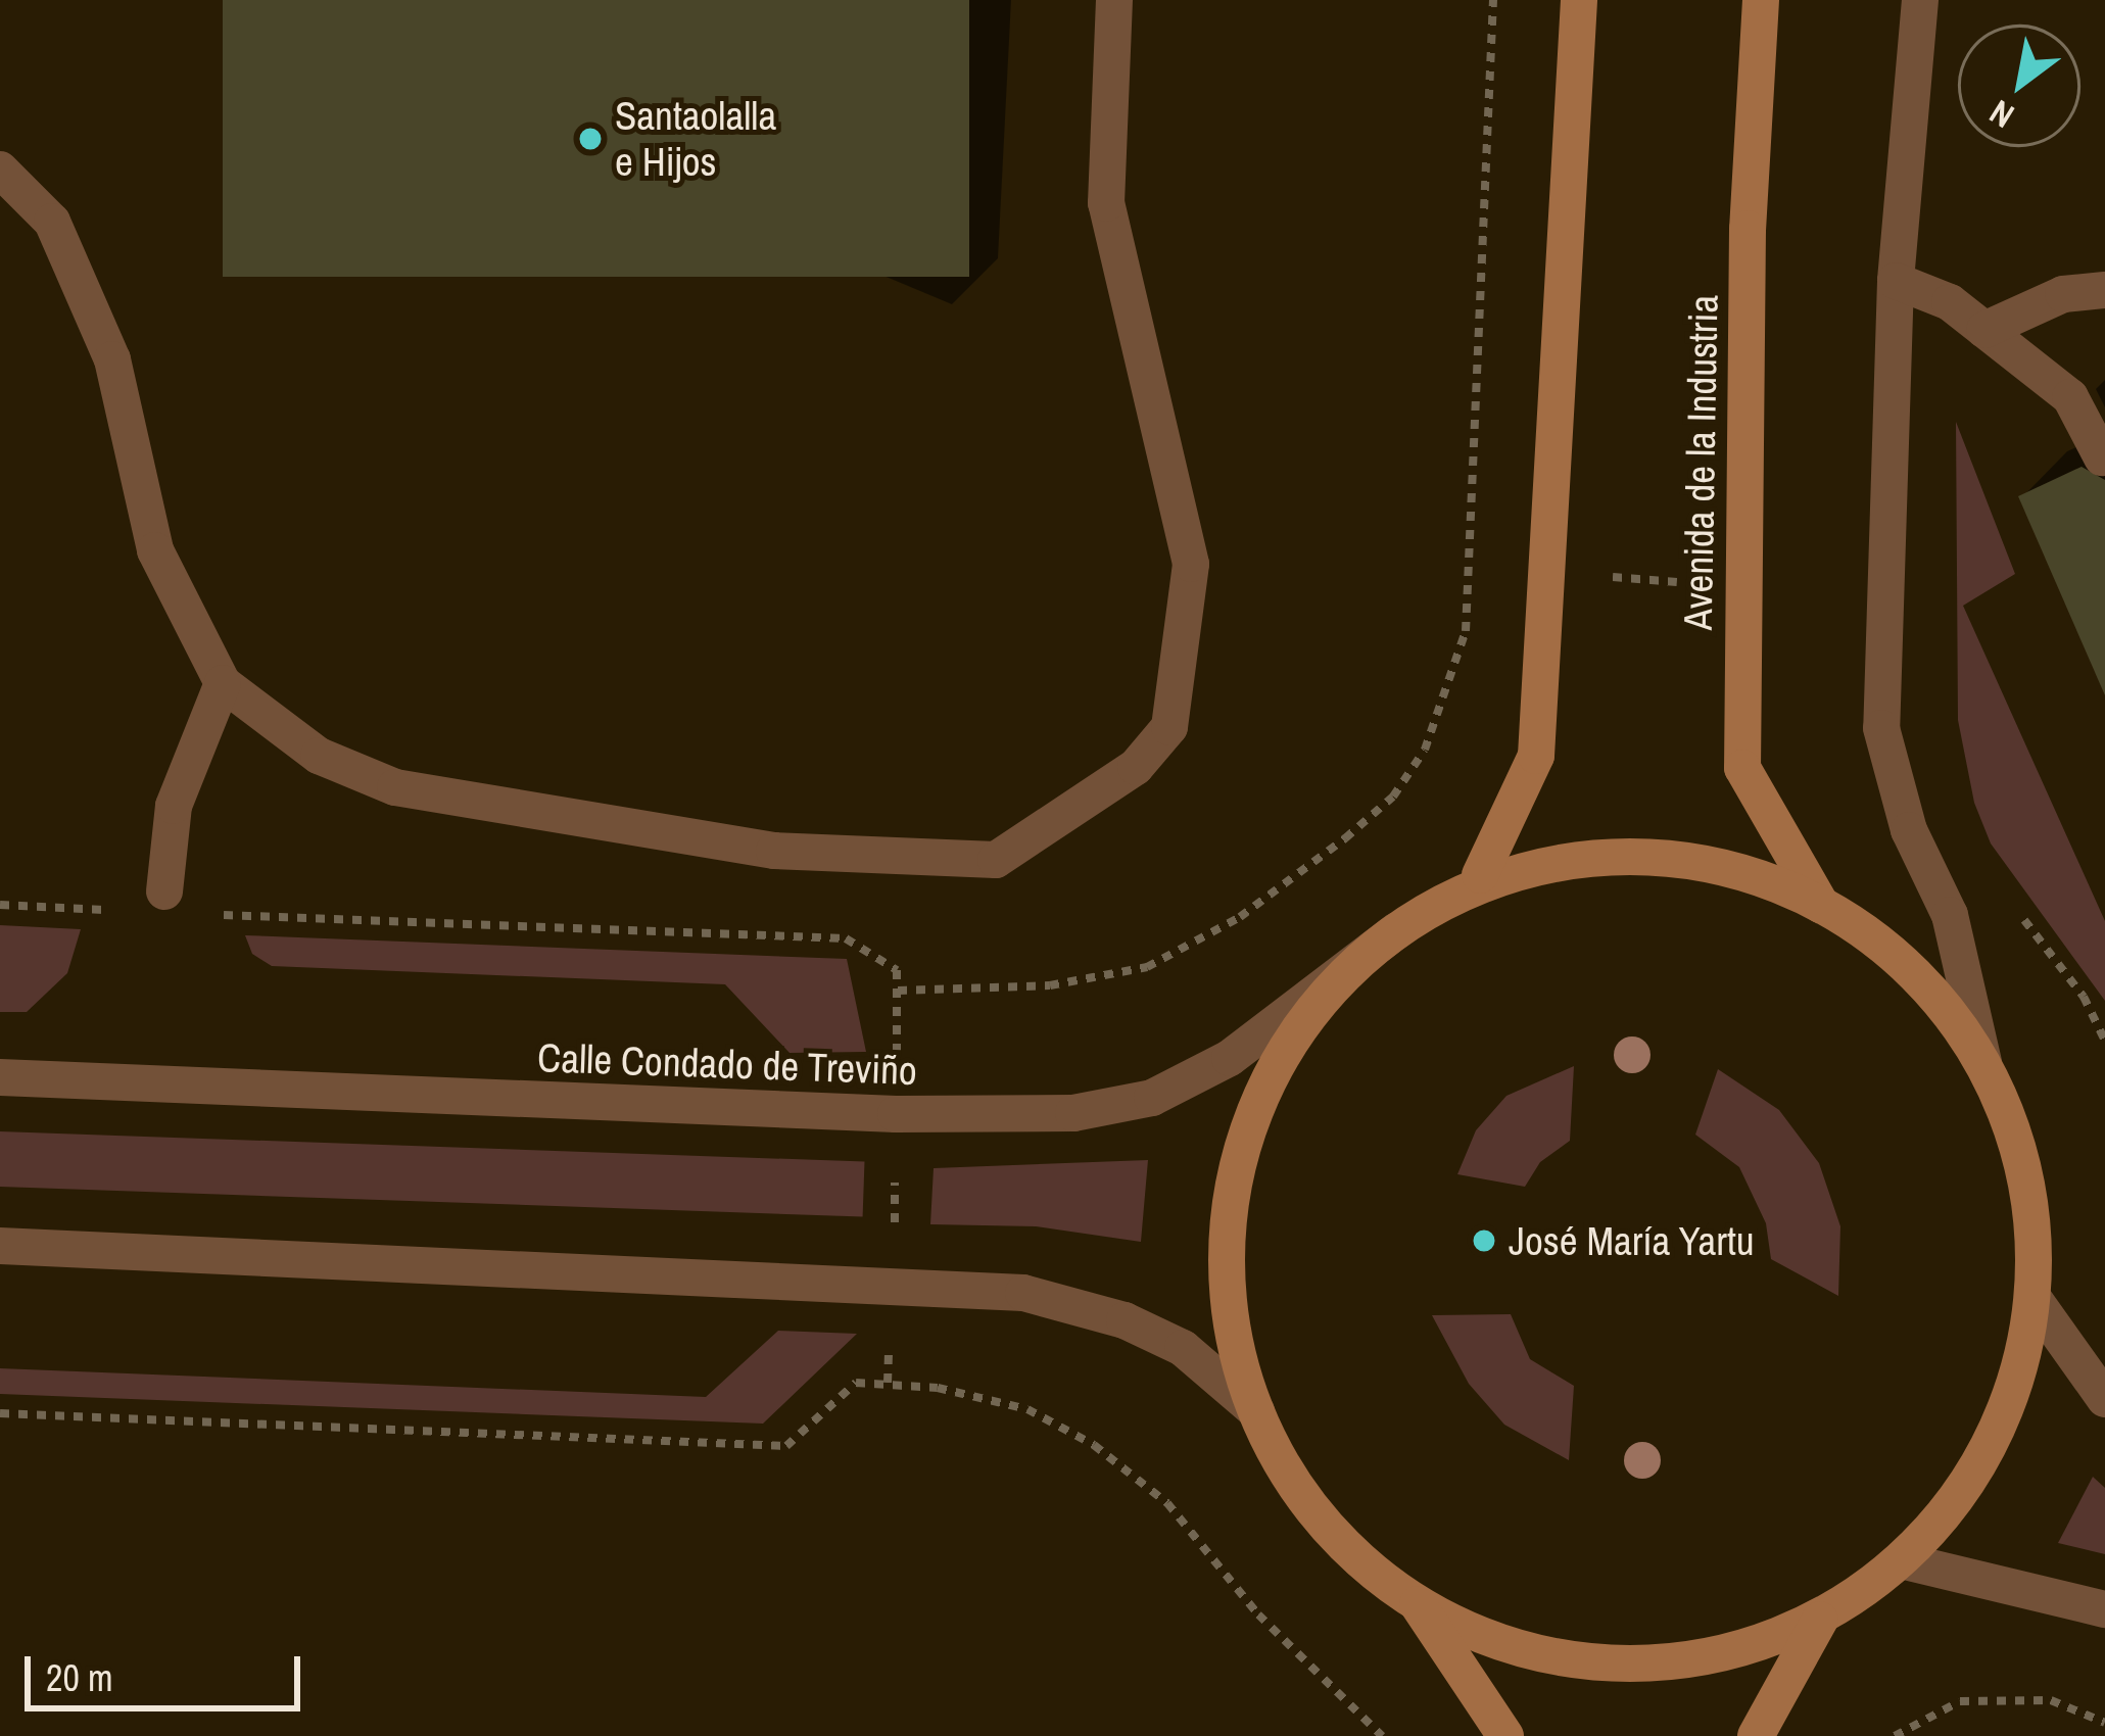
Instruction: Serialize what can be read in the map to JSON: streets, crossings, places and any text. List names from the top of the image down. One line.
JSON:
{"streets":{"main road":["Avenida de la Industria"],"street":["Calle Condado de Treviño"]},"places":["Santaolalla e Hijos","José María Yartu"],"scale_bar":"20 m","north":"bottom left"}
